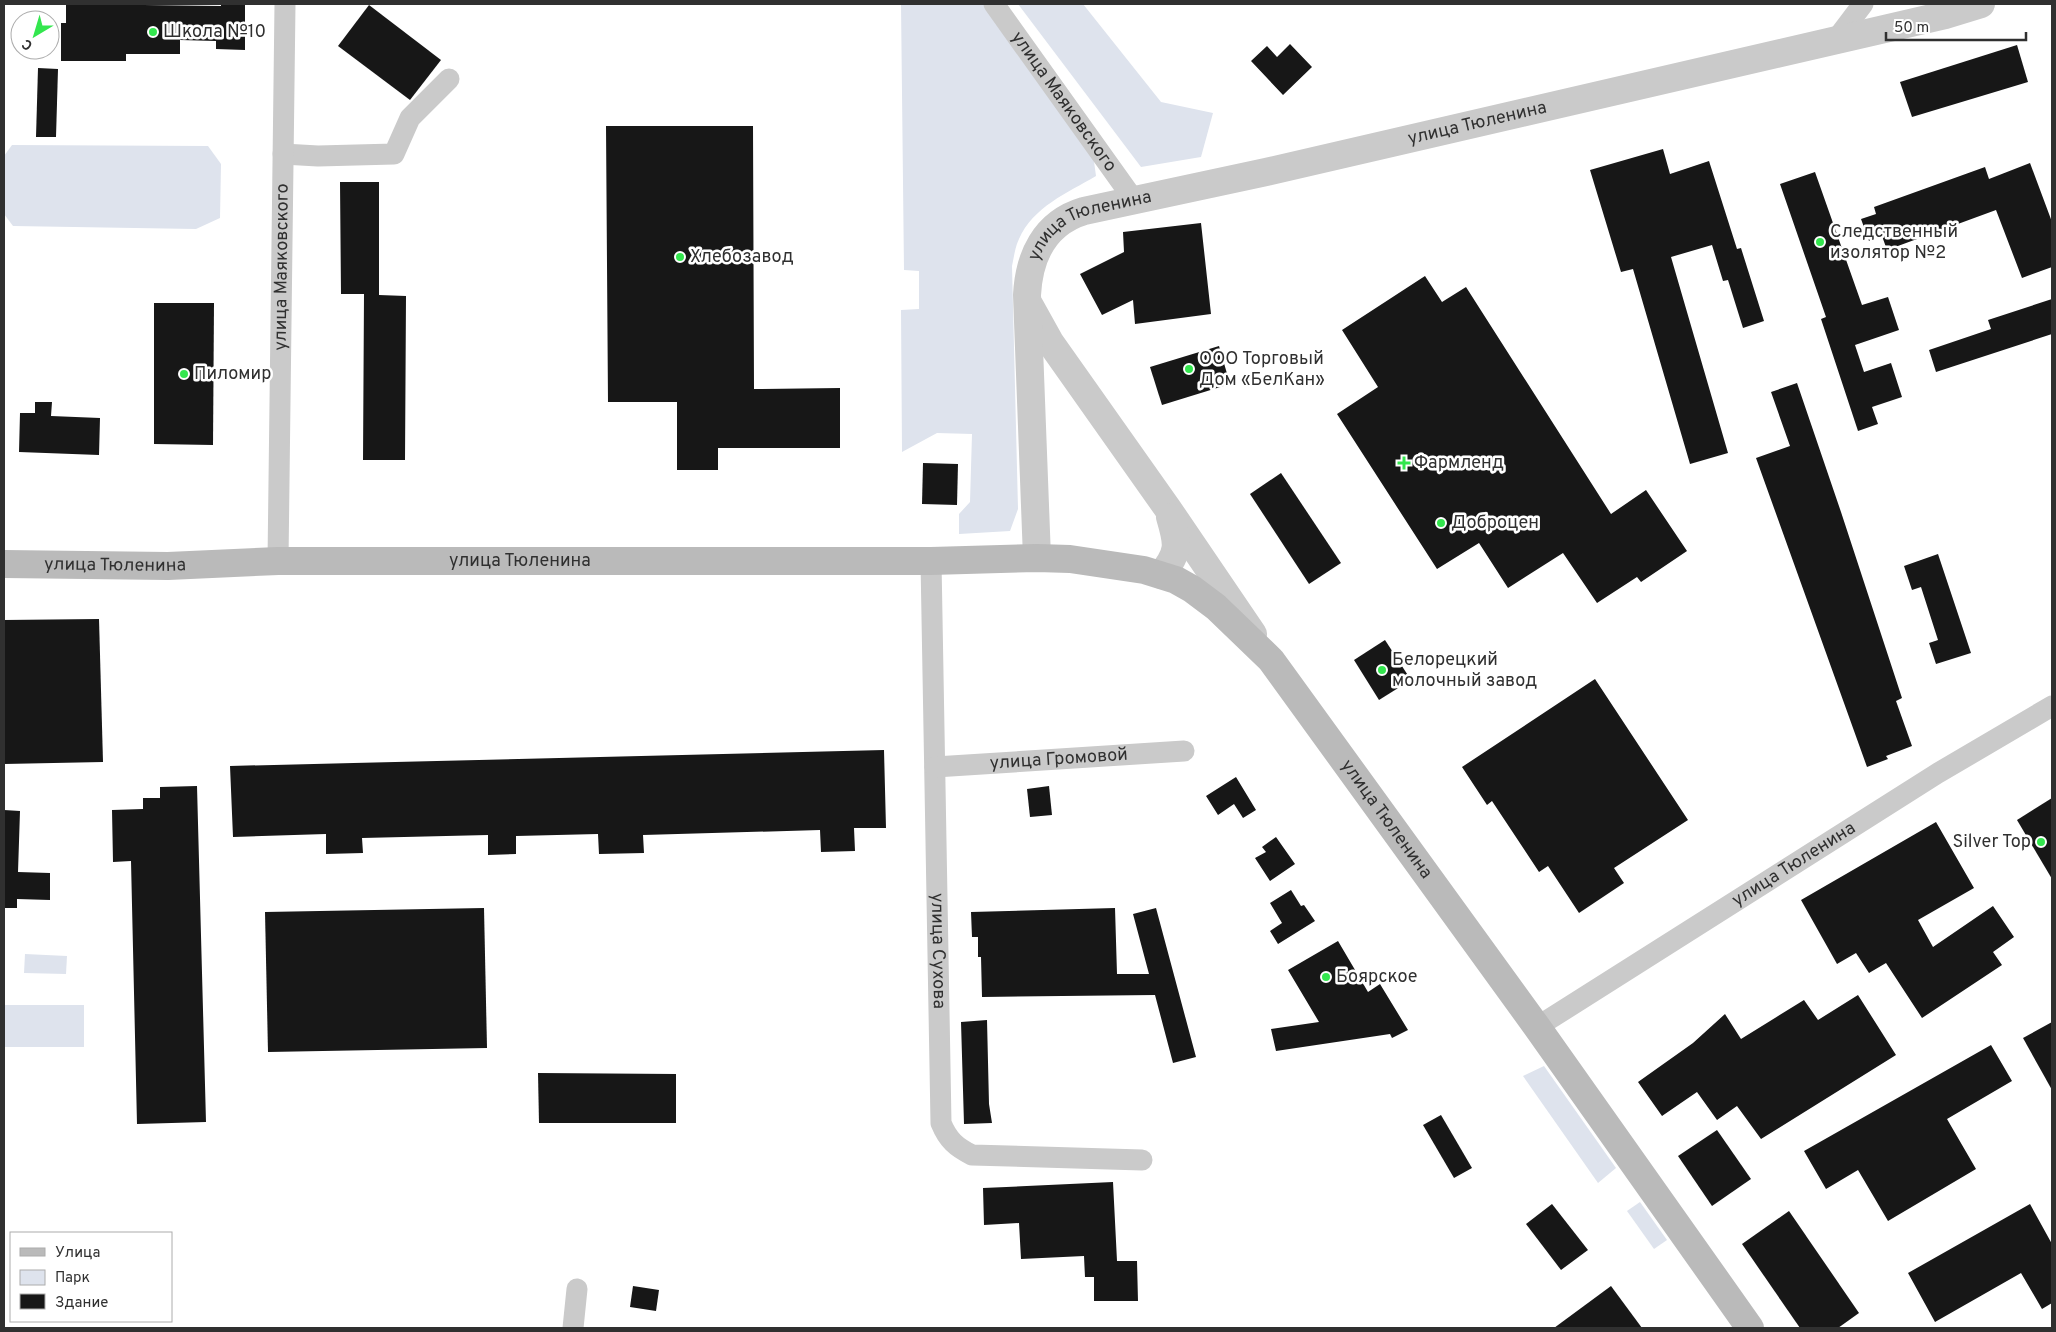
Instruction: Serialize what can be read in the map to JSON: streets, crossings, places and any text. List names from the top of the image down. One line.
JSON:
{"streets":{"main road":["улица Тюленина"],"street":["улица Маяковского","улица Громовой","улица Сухова"]},"crossings":[["улица Маяковского","улица Тюленина"],["улица Тюленина","улица Сухова"],["улица Громовой","улица Сухова"]],"places":{"other":["Школа №10","Следственный изолятор №2","Хлебозавод","ООО Торговый Дом «БелКан»","Пиломир","Доброцен","Белорецкий молочный завод","Silver Top","Боярское"],"health":["Фармленд"]},"legend":["Улица","Парк","Здание"],"scale_bar":"50 m","north":"bottom left"}
